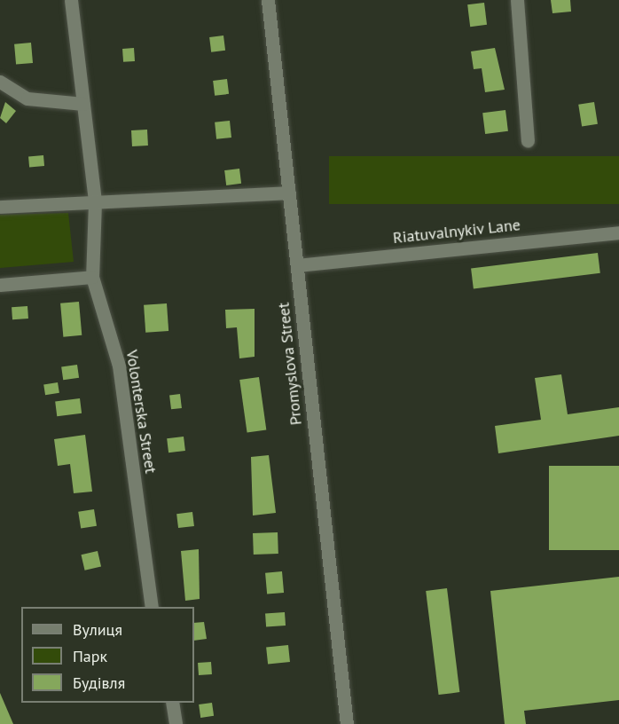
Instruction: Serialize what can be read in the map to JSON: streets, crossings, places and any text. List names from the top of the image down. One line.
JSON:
{"streets":{"street":["Riatuvalnykiv Lane","Promyslova Street","Volonterska Street"]},"crossings":[["Riatuvalnykiv Lane","Promyslova Street"]],"legend":["Вулиця","Парк","Будівля"]}
